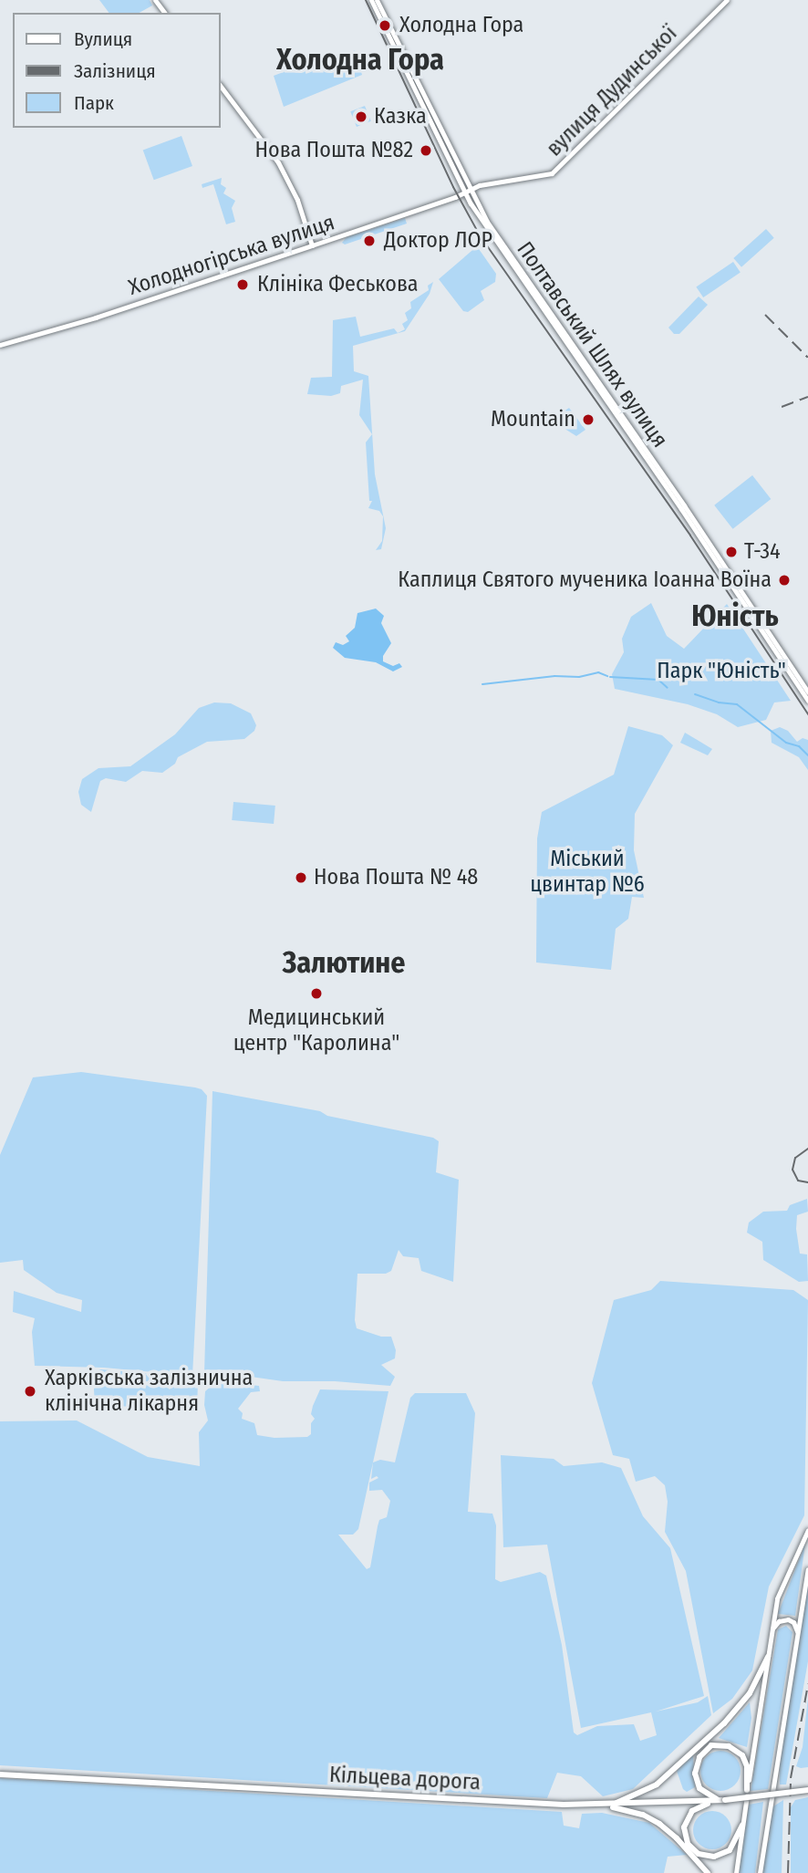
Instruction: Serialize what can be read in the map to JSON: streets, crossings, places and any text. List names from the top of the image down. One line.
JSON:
{"streets":{"highway":["Кільцева дорога"],"main road":["вулиця Дудинської","Холодногірська вулиця","Полтавський Шлях вулиця"]},"crossings":[["вулиця Дудинської","Холодногірська вулиця"],["вулиця Дудинської","Полтавський Шлях вулиця"],["Холодногірська вулиця","Полтавський Шлях вулиця"]],"districts":["Холодна Гора","Юність","Залютине"],"parks":["Парк \"Юність\"","Міський цвинтар №6"],"places":["Холодна Гора","Казка","Нова Пошта №82","Доктор ЛОР","Клініка Феськова","Mountain","T-34","Каплиця Святого мученика Іоанна Воїна","Нова Пошта № 48","Медицинський центр \"Каролина\"","Харківська залізнична клінічна лікарня"],"legend":["Вулиця","Залізниця","Парк"]}
